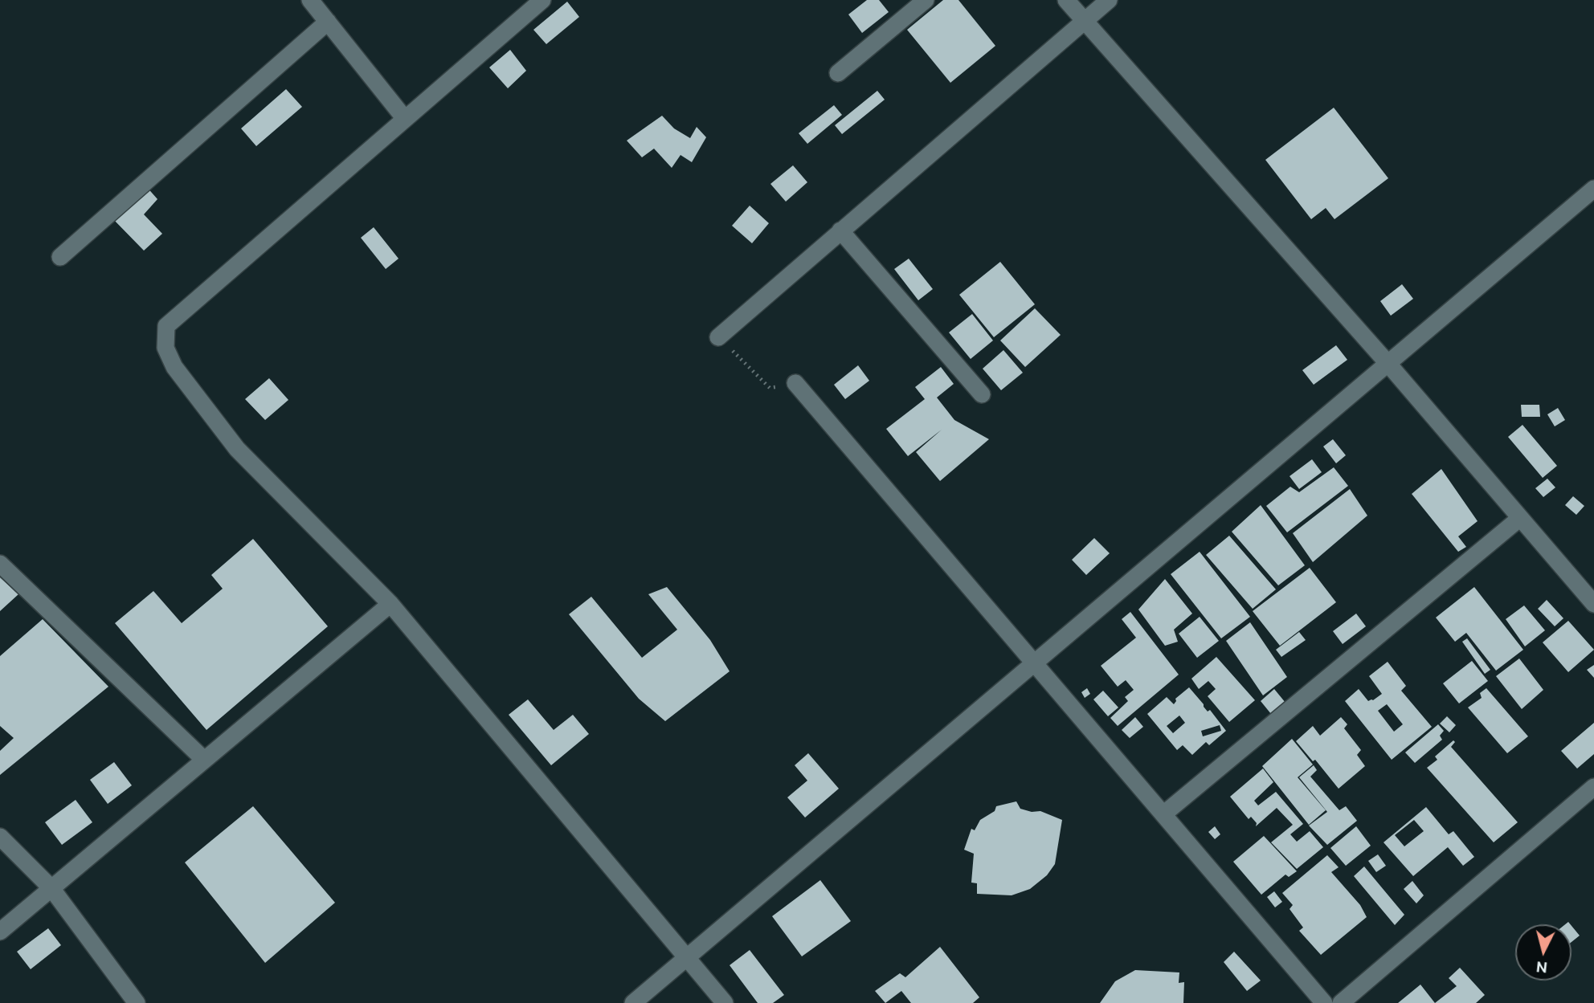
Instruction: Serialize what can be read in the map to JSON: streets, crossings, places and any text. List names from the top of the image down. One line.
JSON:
{"north":"bottom"}
